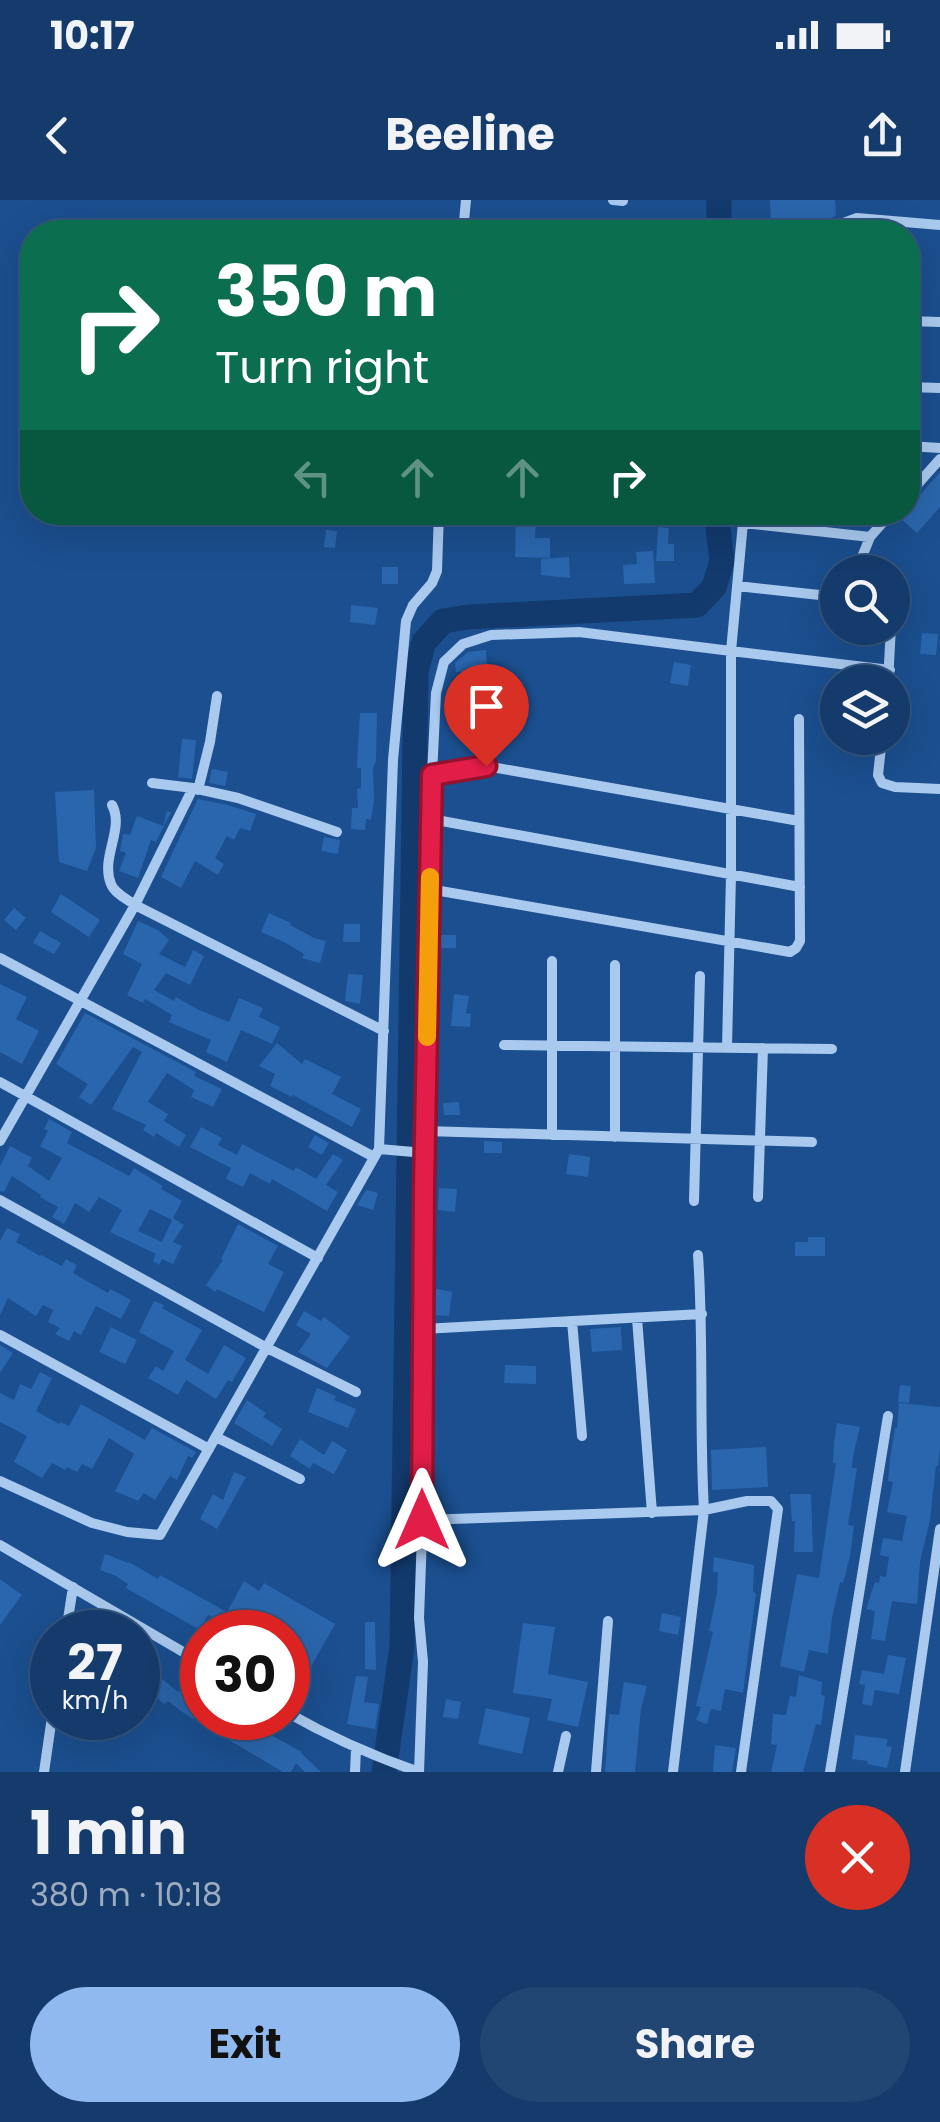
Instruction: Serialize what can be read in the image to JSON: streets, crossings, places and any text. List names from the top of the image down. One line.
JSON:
{"page":{"status":"10:17","header":"Beeline","turn":["350 m","Turn right"],"speed":"27 km/h","limit":"30","heading":["1 min","380 m · 10:18"],"buttons":["Exit","Share"]}}
